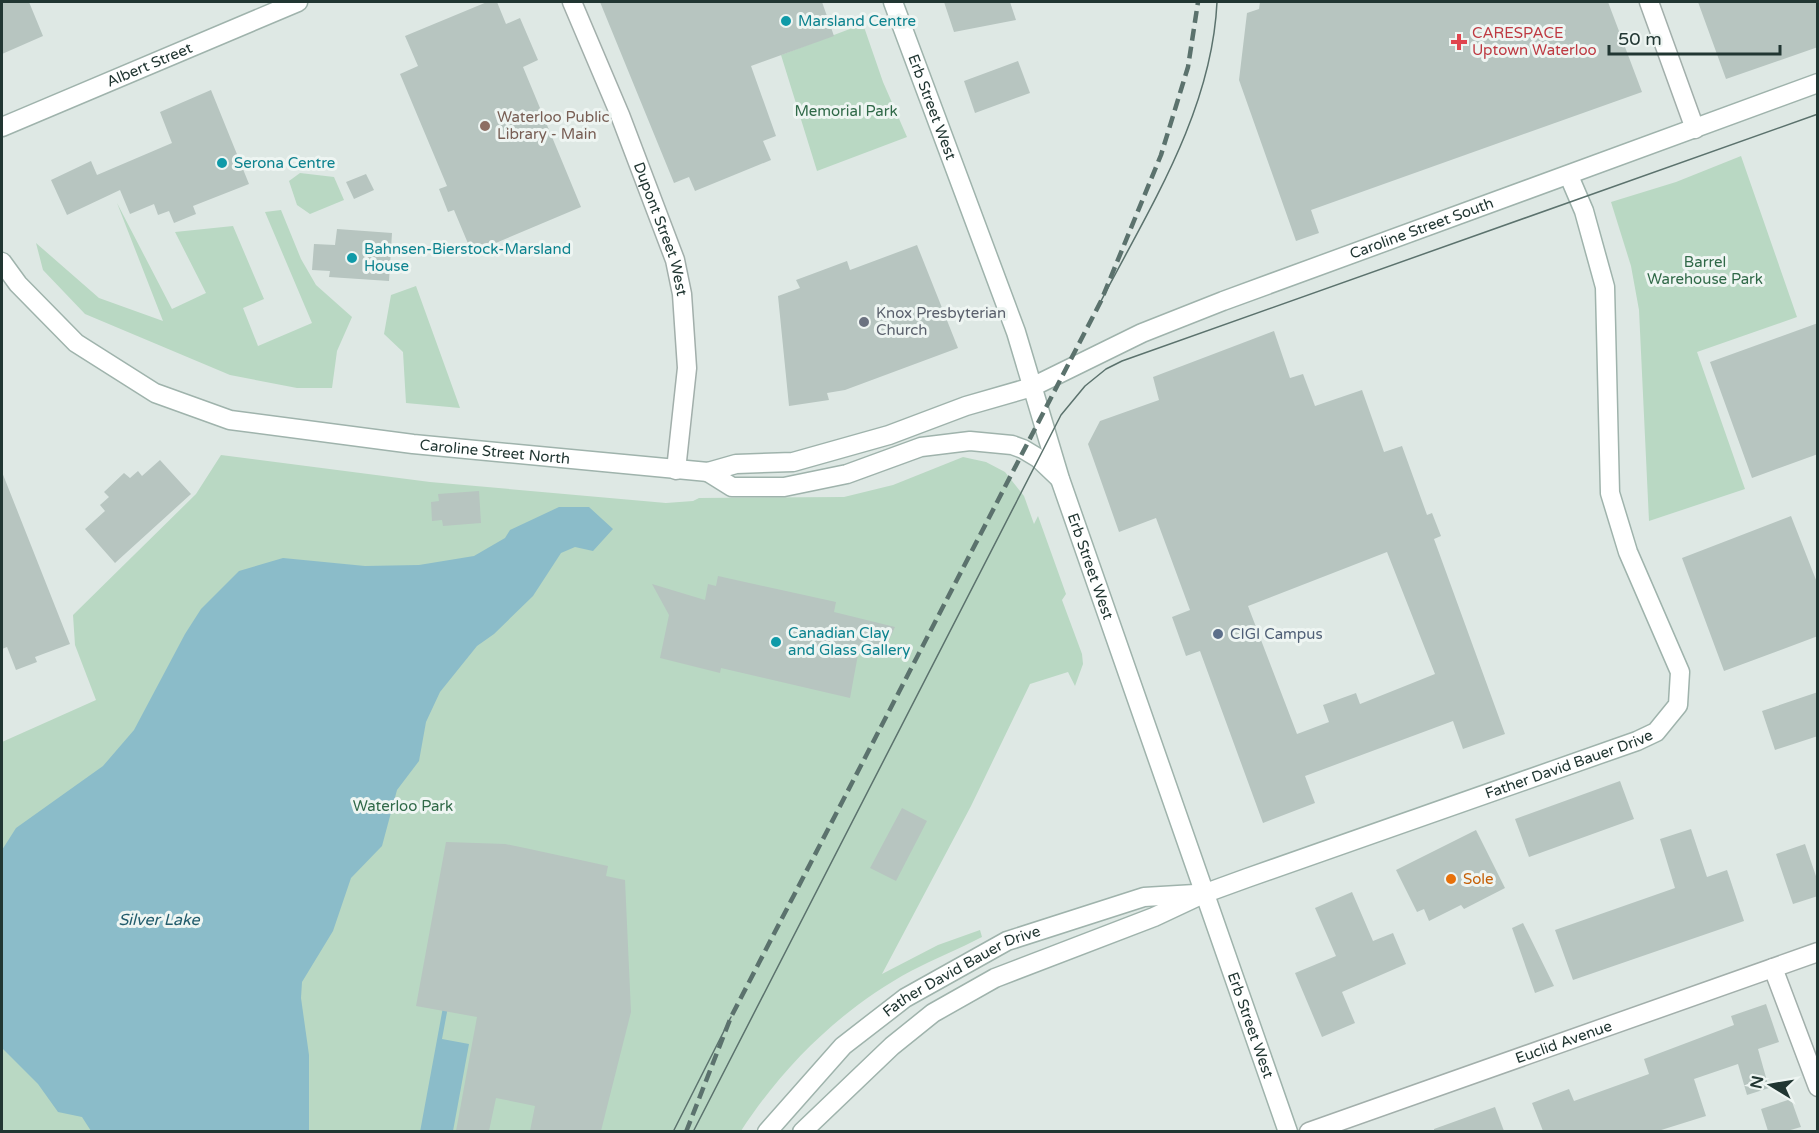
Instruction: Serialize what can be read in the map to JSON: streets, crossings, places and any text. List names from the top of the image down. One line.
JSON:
{"streets":{"street":["Albert Street","Erb Street West","Caroline Street South","Dupont Street West","Caroline Street North","Father David Bauer Drive","Euclid Avenue"]},"crossings":[["Erb Street West","Caroline Street South"],["Erb Street West","Caroline Street North"],["Erb Street West","Father David Bauer Drive"],["Caroline Street South","Caroline Street North"],["Caroline Street South","Father David Bauer Drive"],["Dupont Street West","Caroline Street North"]],"water":["Silver Lake"],"parks":["Memorial Park","Barrel Warehouse Park","Waterloo Park"],"places":{"other":["Marsland Centre","Waterloo Public Library - Main","Serona Centre","Bahnsen-Bierstock-Marsland House","Knox Presbyterian Church","CIGI Campus","Canadian Clay and Glass Gallery","Sole"],"health":["CARESPACE Uptown Waterloo"]},"scale_bar":"50 m","north":"left"}
